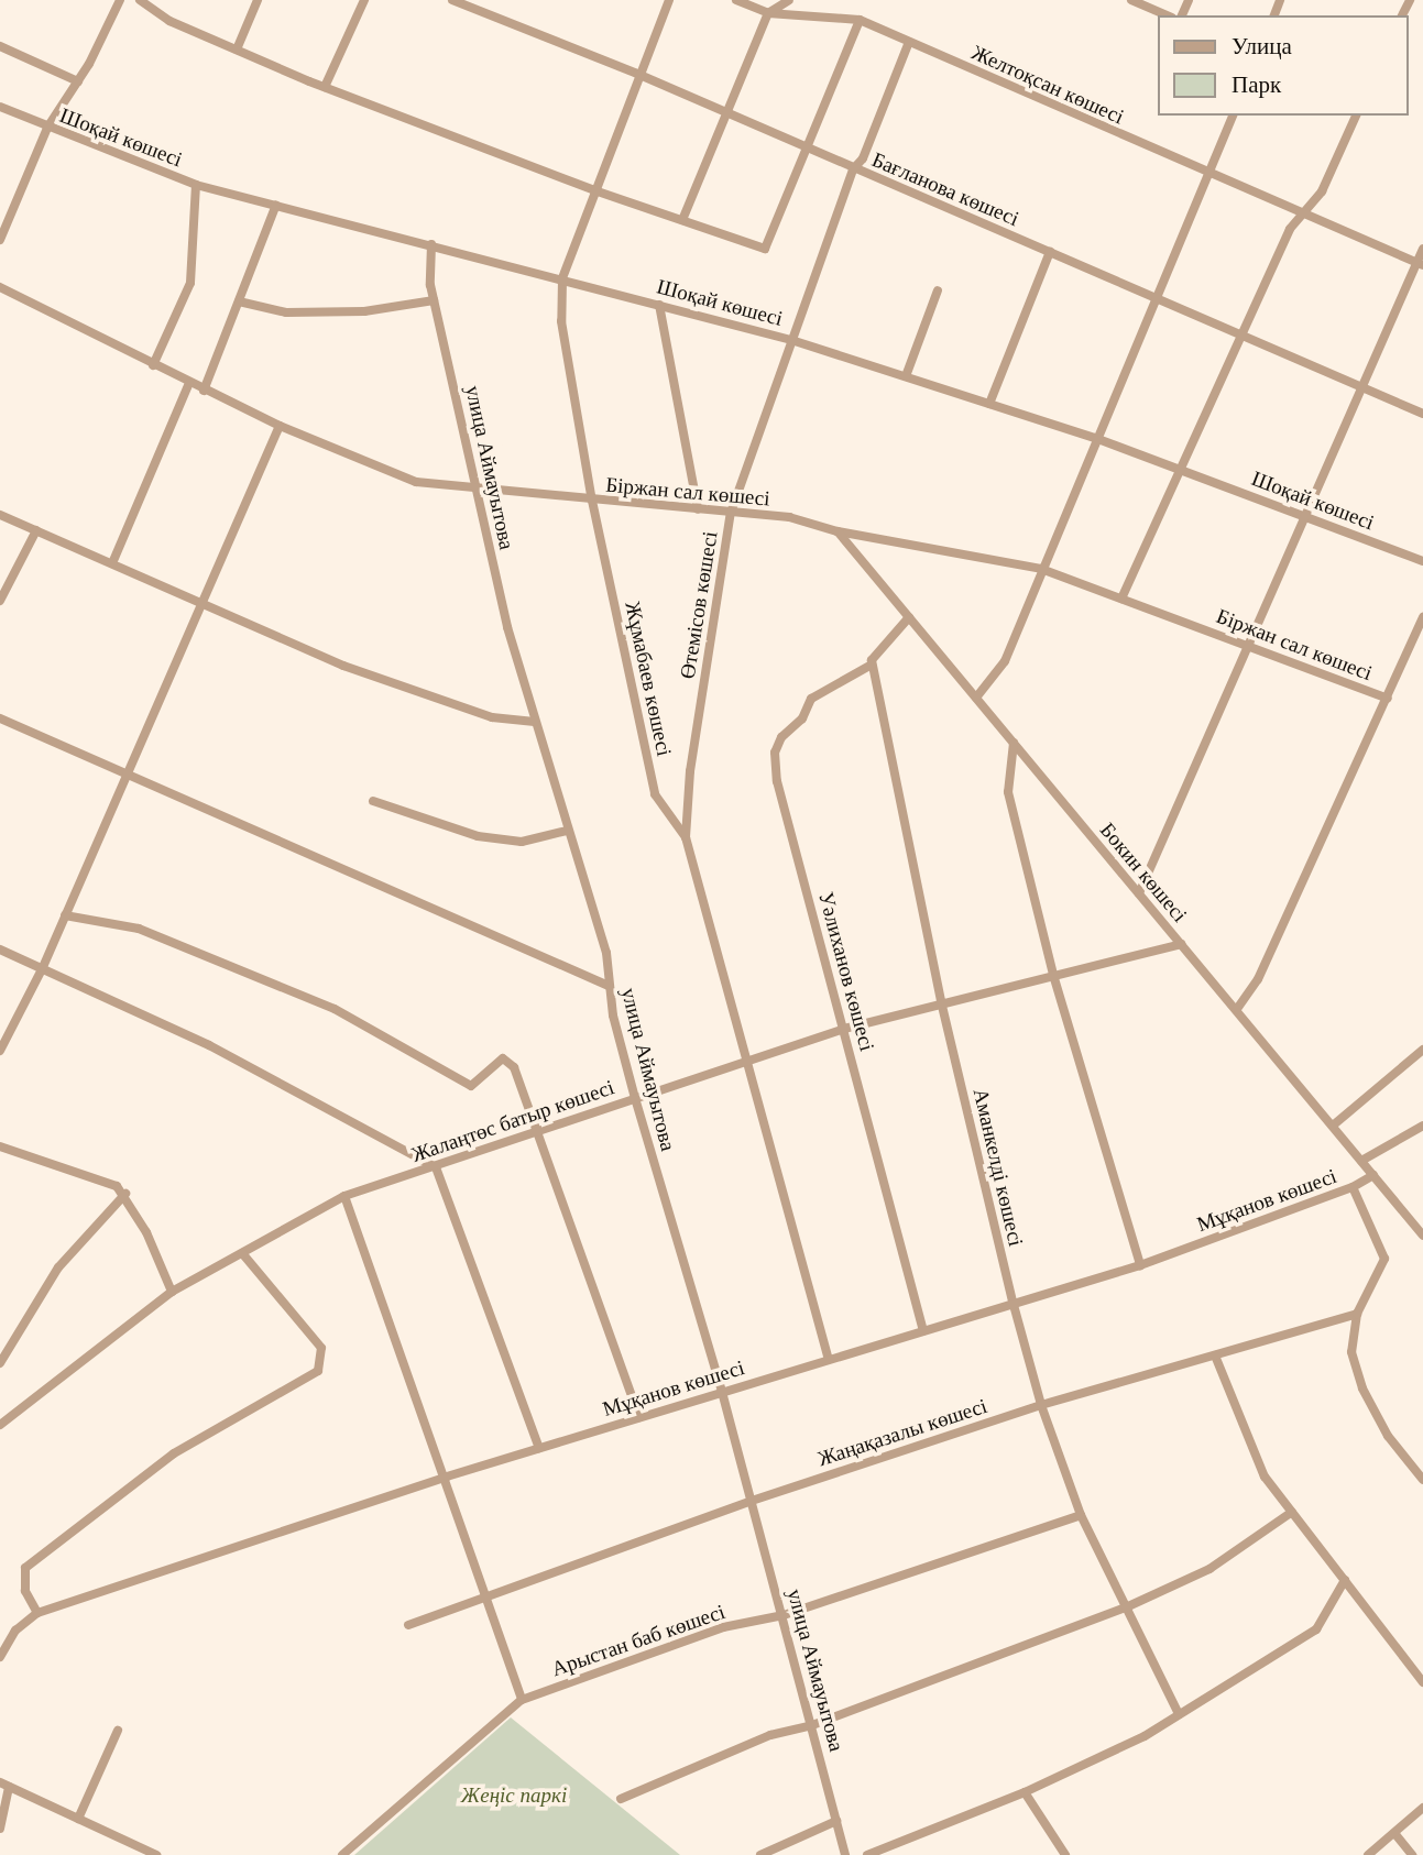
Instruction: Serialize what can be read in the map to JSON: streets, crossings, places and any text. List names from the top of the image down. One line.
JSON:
{"streets":{"street":["Желтоқсан көшесі","Шоқай көшесі","Бағланова көшесі","улица Аймауытова","Біржан сал көшесі","Өтемісов көшесі","Жұмабаев көшесі","Бокин көшесі","Уәлиханов көшесі","Жалаңтөс батыр көшесі","Аманкелді көшесі","Мұқанов көшесі","Жаңақазалы көшесі","Арыстан баб көшесі"]},"crossings":[["Желтоқсан көшесі","Өтемісов көшесі"],["Шоқай көшесі","улица Аймауытова"],["Шоқай көшесі","Өтемісов көшесі"],["Шоқай көшесі","Жұмабаев көшесі"],["Бағланова көшесі","Өтемісов көшесі"],["Бағланова көшесі","Жұмабаев көшесі"],["улица Аймауытова","Біржан сал көшесі"],["улица Аймауытова","Жалаңтөс батыр көшесі"],["улица Аймауытова","Мұқанов көшесі"],["улица Аймауытова","Жаңақазалы көшесі"],["улица Аймауытова","Арыстан баб көшесі"],["Біржан сал көшесі","Өтемісов көшесі"],["Біржан сал көшесі","Жұмабаев көшесі"],["Біржан сал көшесі","Бокин көшесі"],["Өтемісов көшесі","Жұмабаев көшесі"],["Жұмабаев көшесі","Жалаңтөс батыр көшесі"],["Жұмабаев көшесі","Мұқанов көшесі"],["Бокин көшесі","Жалаңтөс батыр көшесі"],["Бокин көшесі","Мұқанов көшесі"],["Уәлиханов көшесі","Жалаңтөс батыр көшесі"],["Уәлиханов көшесі","Аманкелді көшесі"],["Уәлиханов көшесі","Мұқанов көшесі"],["Жалаңтөс батыр көшесі","Аманкелді көшесі"],["Аманкелді көшесі","Мұқанов көшесі"],["Аманкелді көшесі","Жаңақазалы көшесі"],["Аманкелді көшесі","Арыстан баб көшесі"]],"parks":["Жеңіс паркі"],"legend":["Улица","Парк"]}
